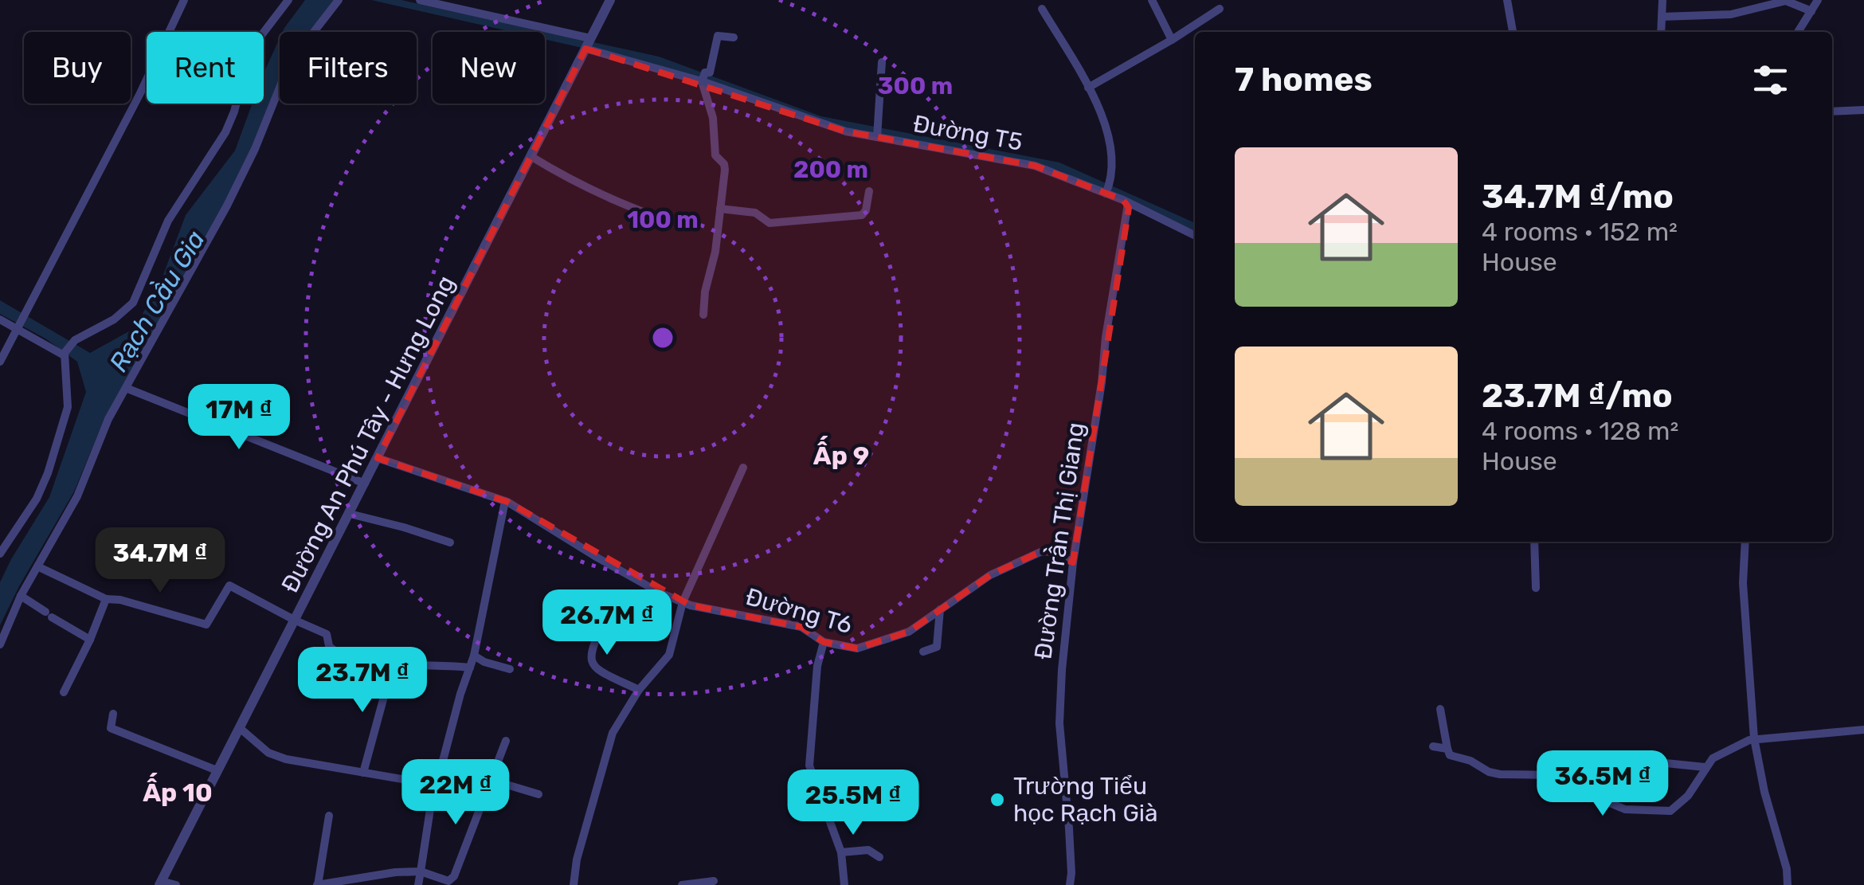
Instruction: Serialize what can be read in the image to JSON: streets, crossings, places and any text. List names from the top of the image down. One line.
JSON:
{"streets":{"street":["Đường T5","Đường An Phú Tây - Hưng Long","Đường Trần Thị Giang","Đường T6"]},"crossings":[["Đường T5","Đường An Phú Tây - Hưng Long"],["Đường T5","Đường Trần Thị Giang"],["Đường An Phú Tây - Hưng Long","Đường T6"],["Đường Trần Thị Giang","Đường T6"]],"districts":["Ấp 9","Ấp 10"],"water":["Rạch Cầu Gia"],"places":["Trường Tiểu học Rạch Già"],"page":{"chip":["Buy","Rent","Filters","New"],"heading":"7 homes","list":[{"name":"34.7M ₫/mo","note":"4 rooms · 152 m² · House"},{"name":"23.7M ₫/mo","note":"4 rooms · 128 m² · House"}],"price":["17M ₫","34.7M ₫","26.7M ₫","23.7M ₫","36.5M ₫","22M ₫","25.5M ₫"]},"rings":["300 m","200 m","100 m"]}
